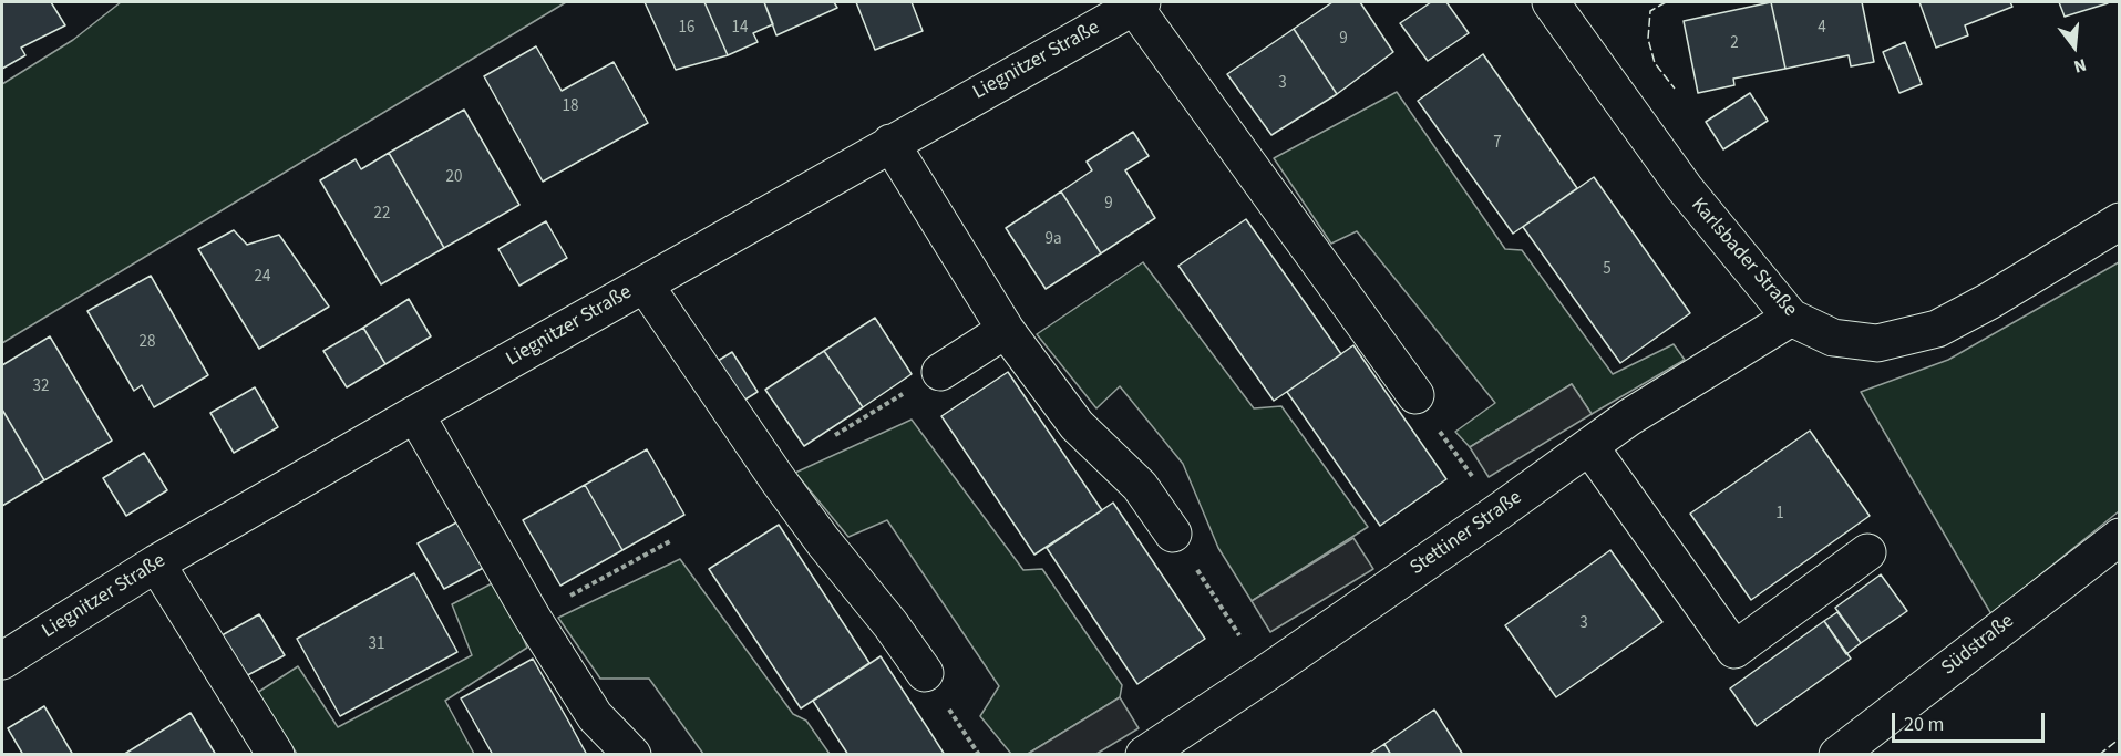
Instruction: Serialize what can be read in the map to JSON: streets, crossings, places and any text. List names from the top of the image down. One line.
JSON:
{"streets":{"street":["Liegnitzer Straße","Karlsbader Straße","Stettiner Straße","Südstraße"]},"crossings":[["Karlsbader Straße","Stettiner Straße"]],"house_numbers":["16","14","4","9","2","3","18","7","20","9","22","9a","5","24","28","32","1","3","31"],"scale_bar":"20 m","north":"bottom"}
